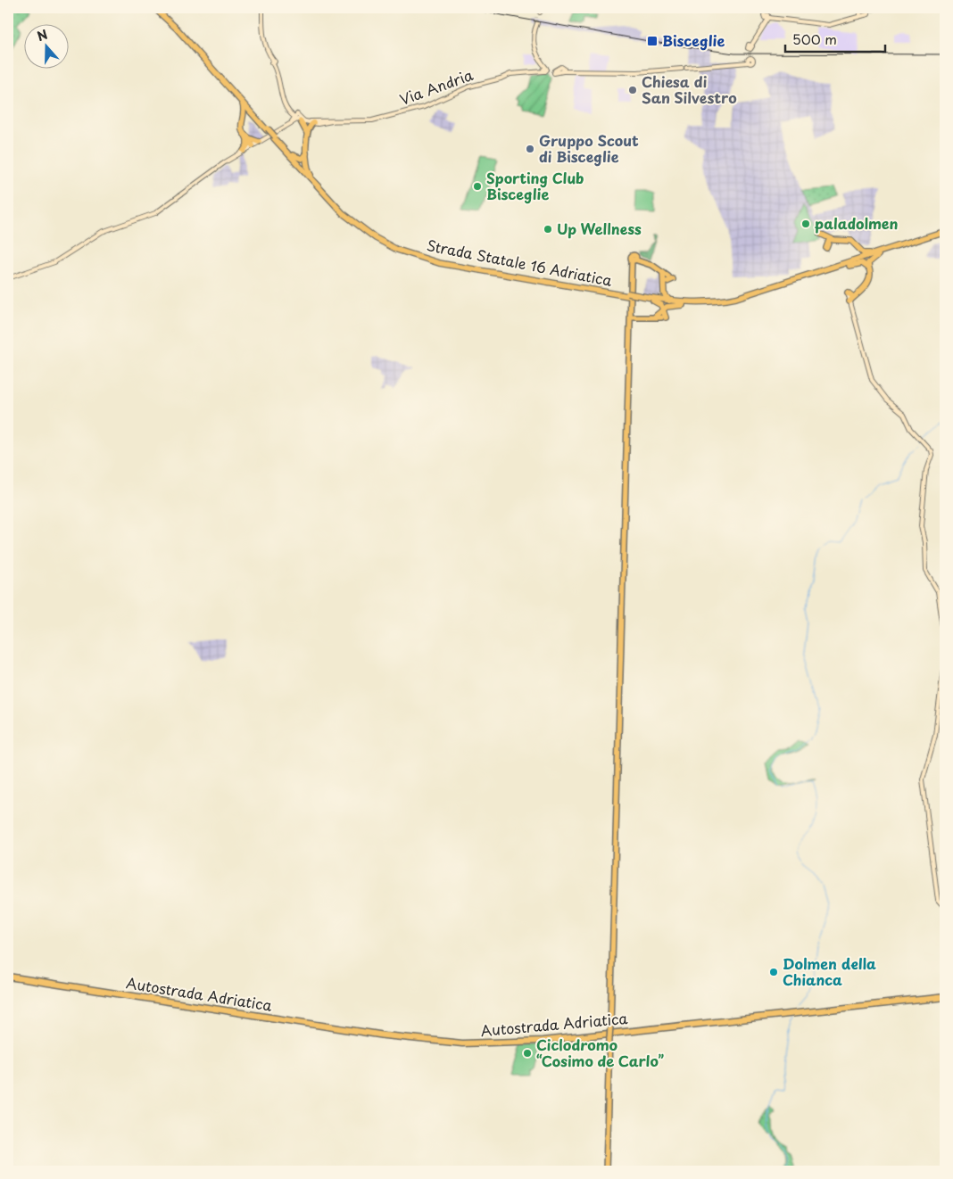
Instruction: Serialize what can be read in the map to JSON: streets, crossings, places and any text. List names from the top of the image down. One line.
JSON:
{"streets":{"highway":["Strada Statale 16 Adriatica","Autostrada Adriatica"],"main road":["Via Andria"]},"places":{"transit":["Bisceglie"],"other":["Chiesa di San Silvestro","Gruppo Scout di Bisceglie","Sporting Club Bisceglie","paladolmen","Up Wellness","Dolmen della Chianca","Ciclodromo “Cosimo de Carlo”"]},"scale_bar":"500 m","north":"top"}
